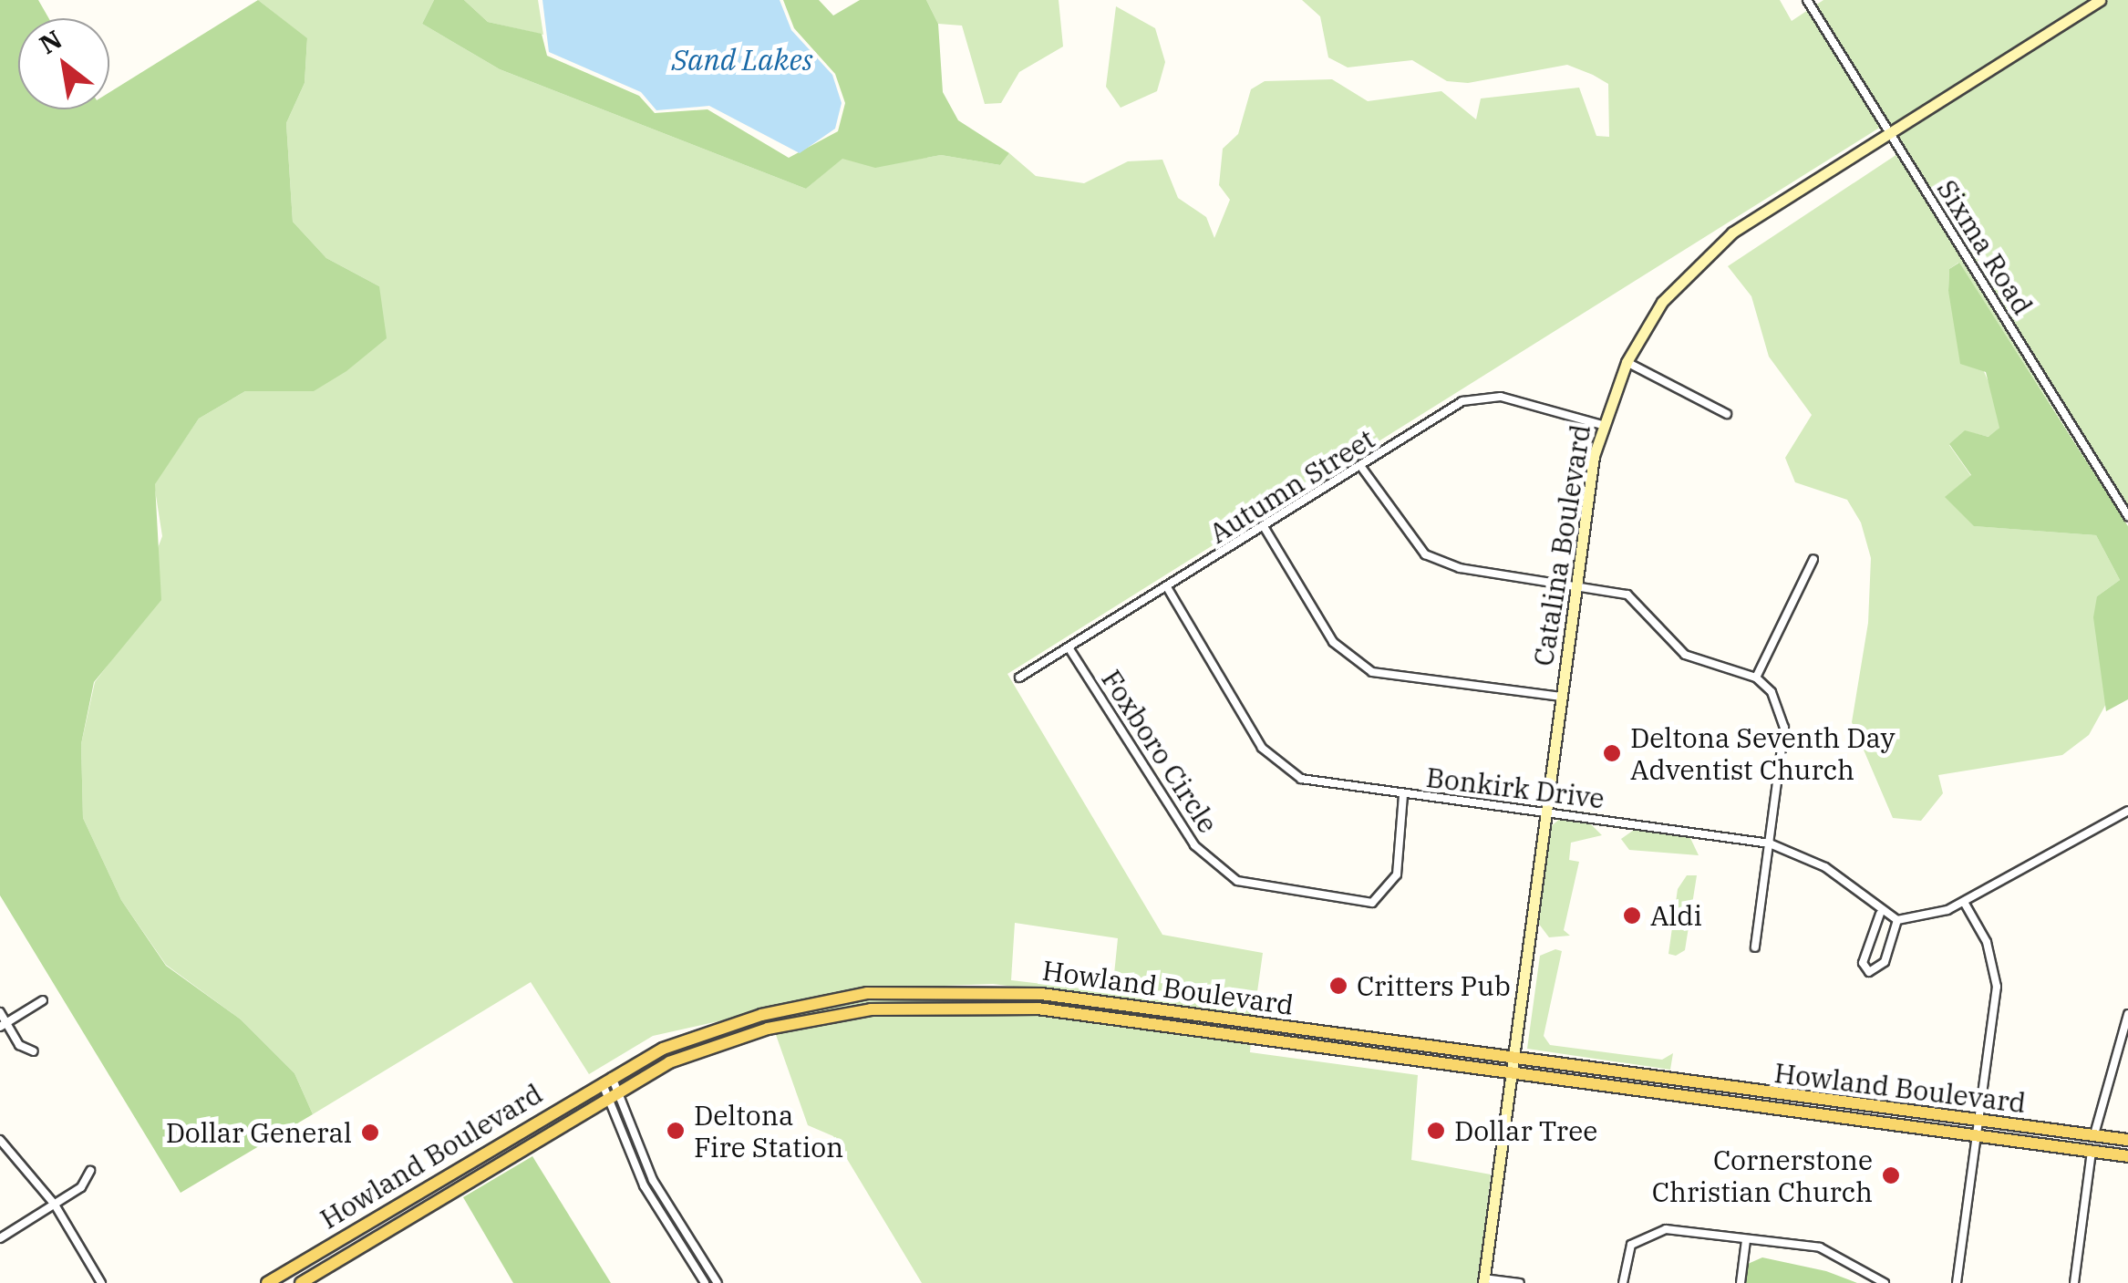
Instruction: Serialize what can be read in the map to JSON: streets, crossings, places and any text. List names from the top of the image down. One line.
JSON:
{"streets":{"main road":["Howland Boulevard"],"street":["Sixma Road","Autumn Street","Catalina Boulevard","Foxboro Circle","Bonkirk Drive"]},"crossings":[["Sixma Road","Catalina Boulevard"],["Autumn Street","Catalina Boulevard"],["Autumn Street","Foxboro Circle"],["Autumn Street","Bonkirk Drive"],["Catalina Boulevard","Bonkirk Drive"],["Catalina Boulevard","Howland Boulevard"],["Foxboro Circle","Bonkirk Drive"]],"water":["Sand Lakes"],"places":["Deltona Seventh Day Adventist Church","Aldi","Critters Pub","Deltona Fire Station","Dollar Tree","Dollar General","Cornerstone Christian Church"],"north":"top left"}
